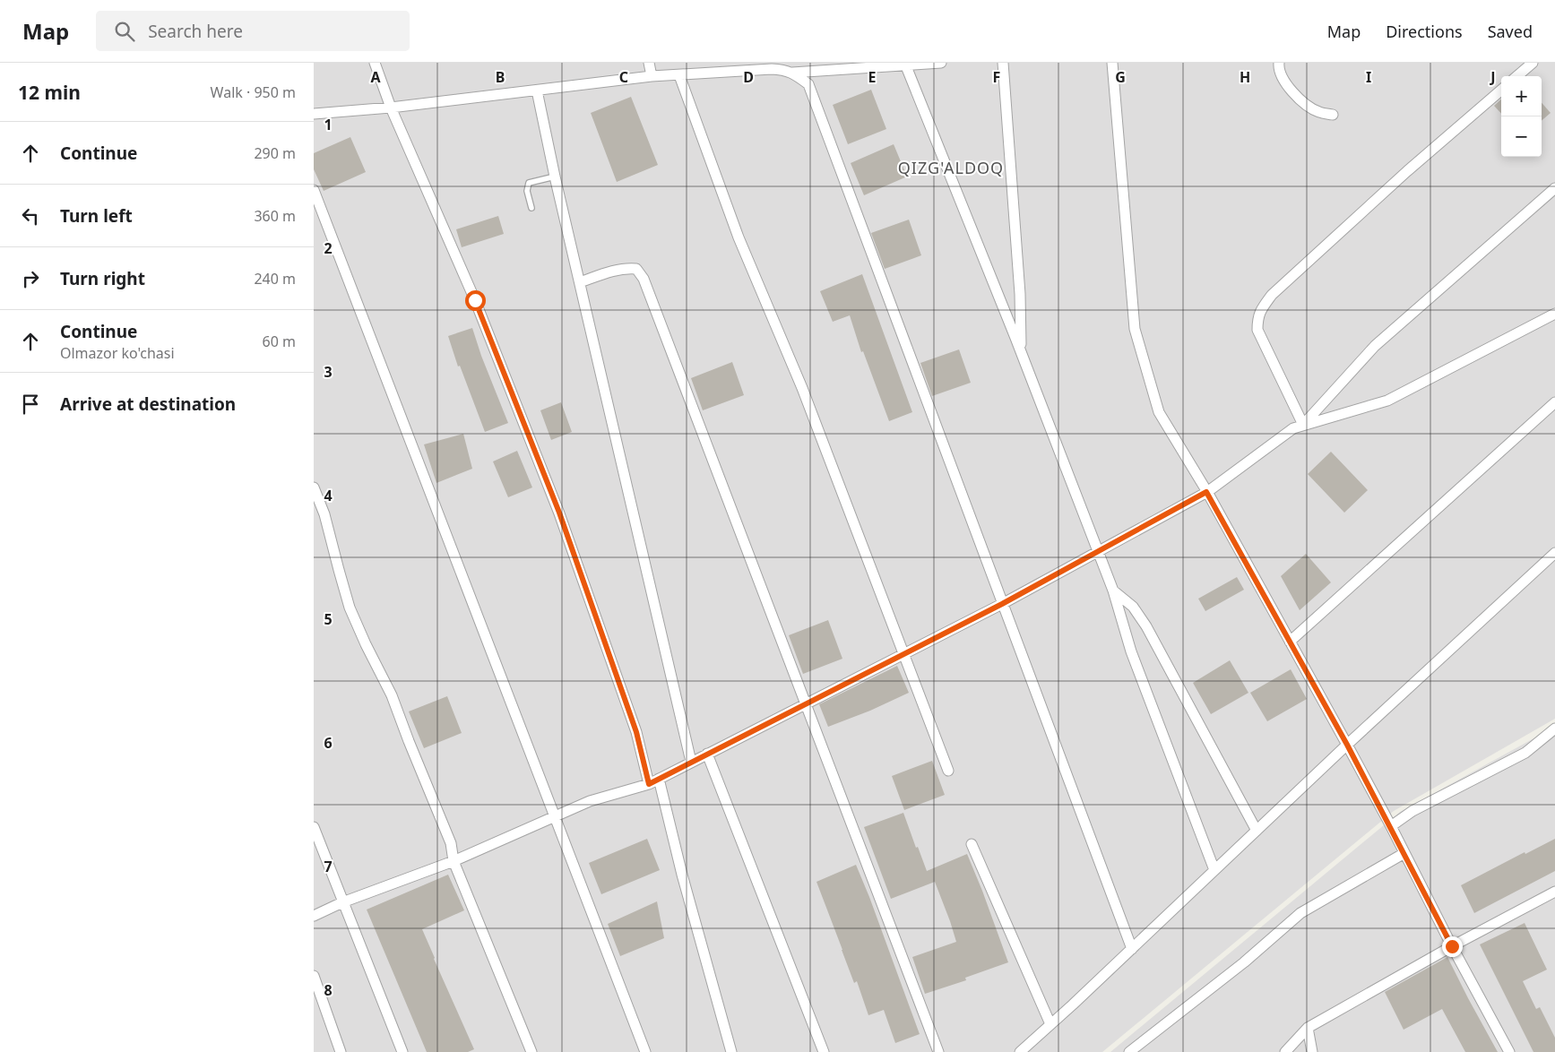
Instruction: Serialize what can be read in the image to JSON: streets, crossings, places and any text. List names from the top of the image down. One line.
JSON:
{"districts":["QIZG'ALDOQ"],"page":{"header":"Map","search":"Search here","nav":["Map","Directions","Saved"],"heading":["12 min","Walk · 950 m"],"map_buttons":["+","−"],"list":[["Continue","290 m"],["Turn left","360 m"],["Turn right","240 m"],["Continue","Olmazor ko'chasi","60 m"],"Arrive at destination"]},"grid":{"columns":["A","B","C","D","E","F","G","H","I","J"],"rows":["1","2","3","4","5","6","7","8"]}}
